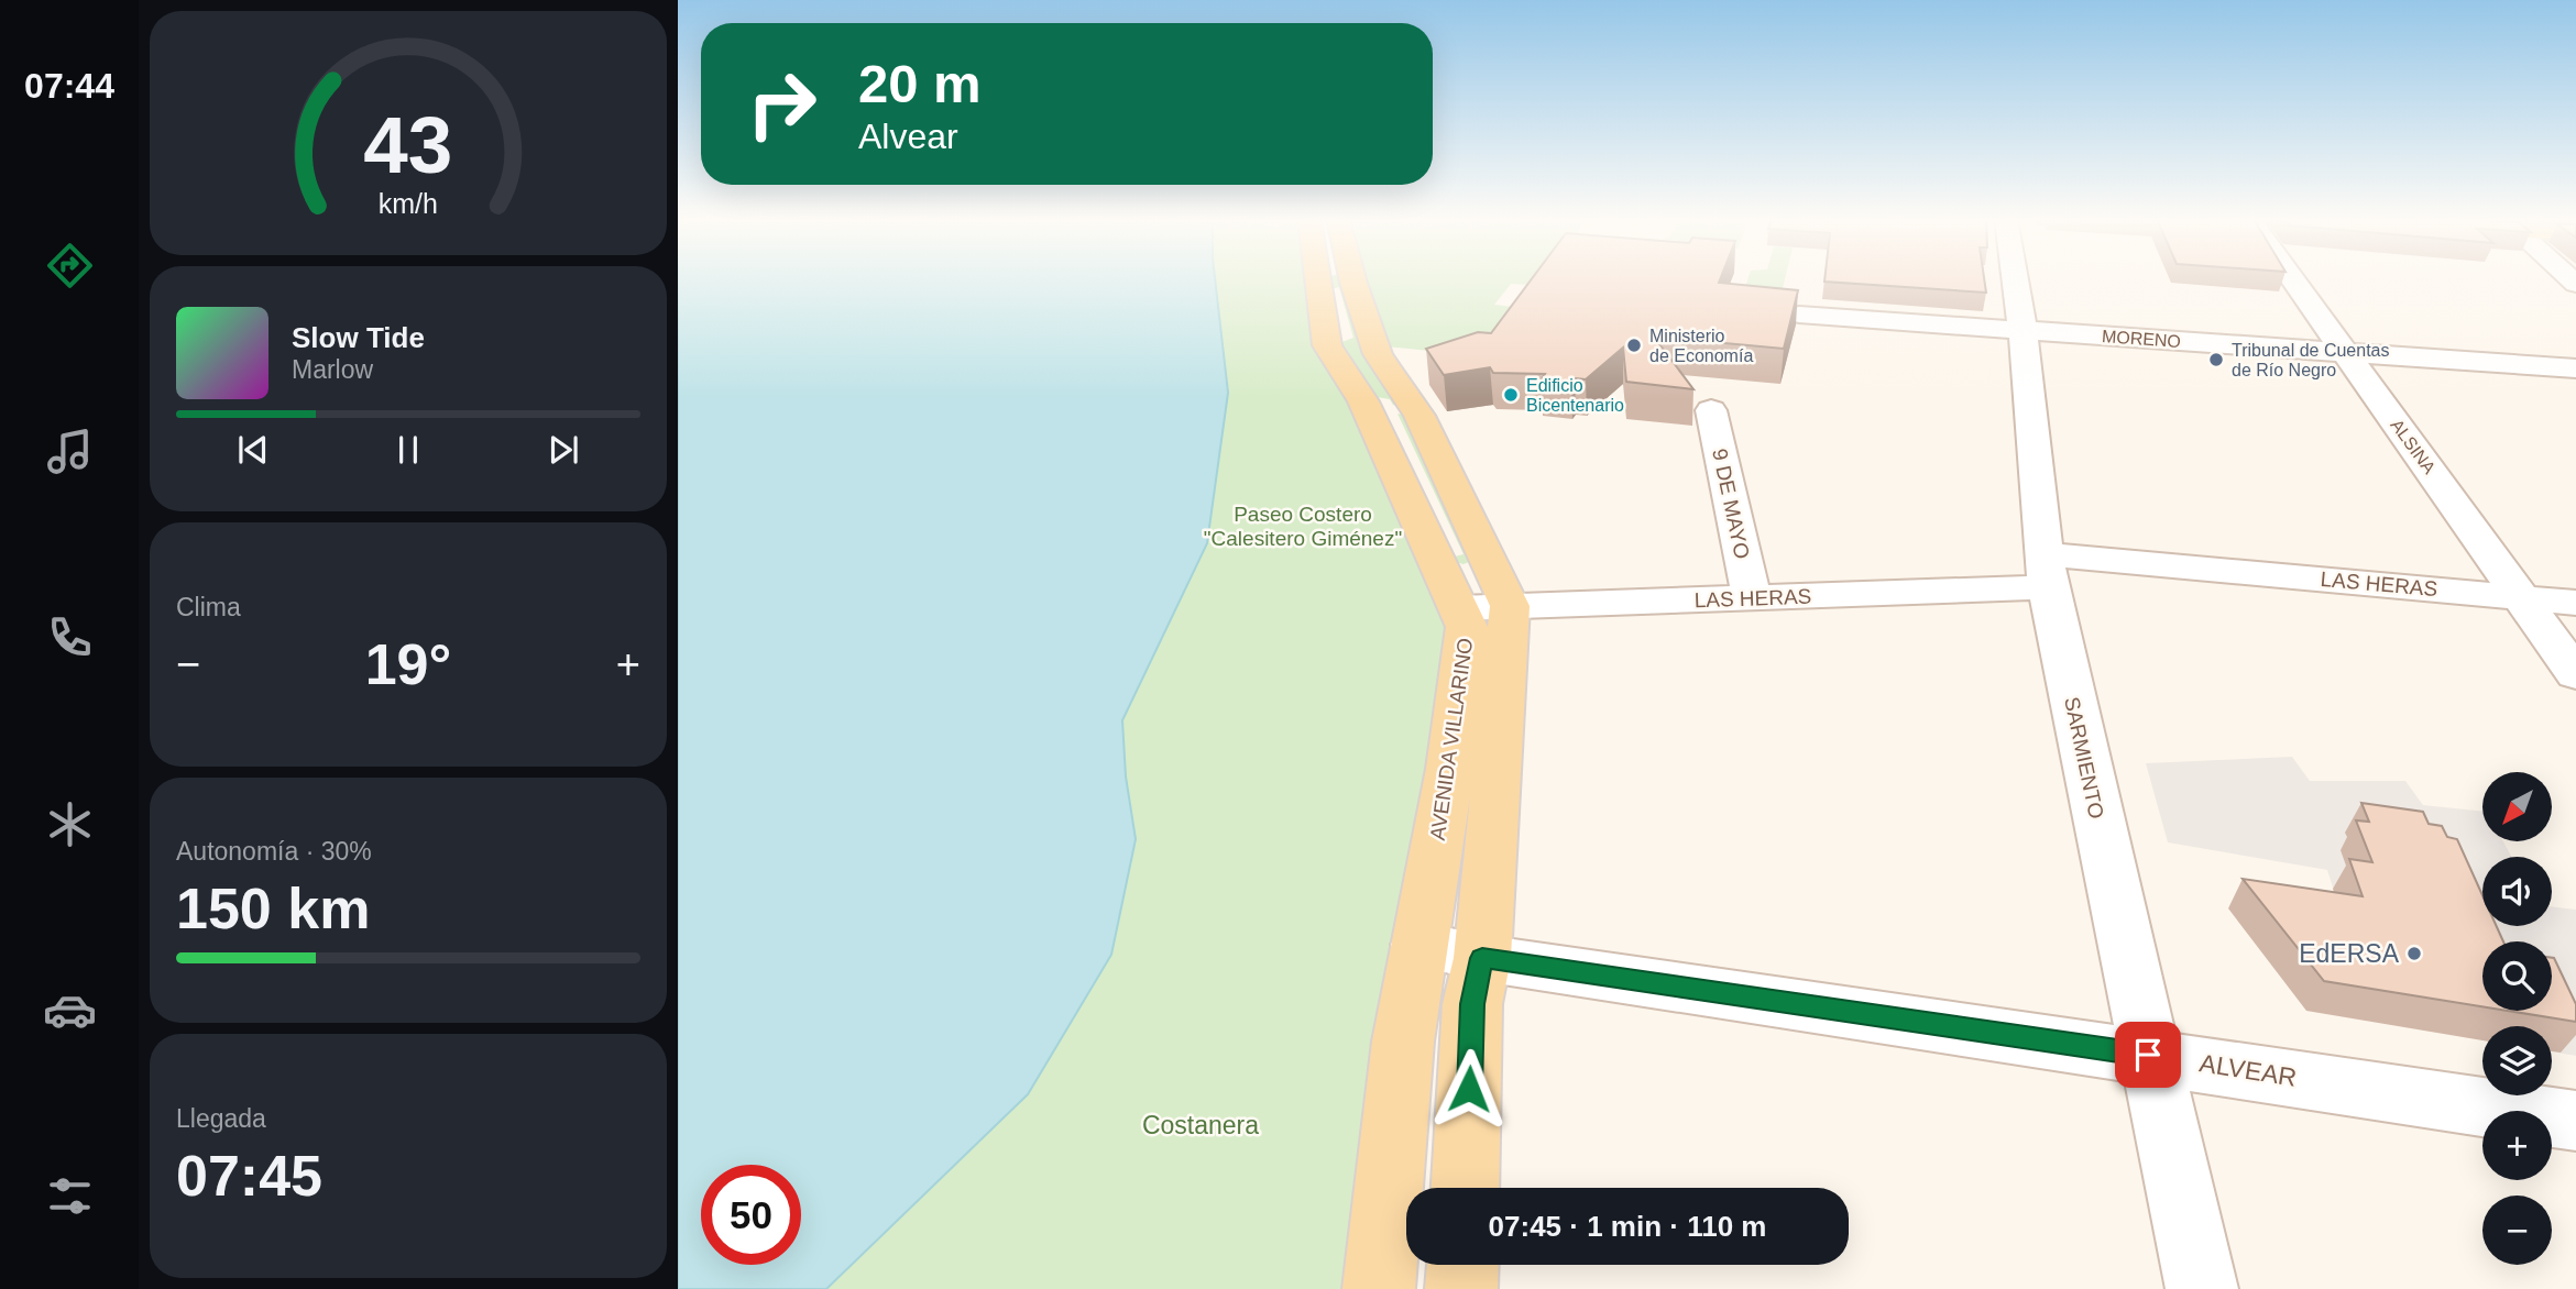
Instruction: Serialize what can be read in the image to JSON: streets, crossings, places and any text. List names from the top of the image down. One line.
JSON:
{"streets":{"main road":["AVENIDA VILLARINO"],"street":["MORENO","ALSINA","9 DE MAYO","LAS HERAS","SARMIENTO","ALVEAR"]},"crossings":[["MORENO","ALSINA"],["MORENO","SARMIENTO"],["ALSINA","LAS HERAS"],["9 DE MAYO","LAS HERAS"],["LAS HERAS","AVENIDA VILLARINO"],["LAS HERAS","SARMIENTO"],["AVENIDA VILLARINO","ALVEAR"],["SARMIENTO","ALVEAR"]],"parks":["Paseo Costero \"Calesitero Giménez\"","Costanera"],"places":["Ministerio de Economía","Tribunal de Cuentas de Río Negro","Edificio Bicentenario","EdERSA"],"north":"bottom left","page":{"tabs":"07:44","turn":["20 m","Alvear"],"song":["Slow Tide","Marlow"],"tile":["Clima",["Autonomía · 30%","150 km"],["Llegada","07:45"]],"heat":["−","19°","+"],"map_buttons":["+","−"],"limit":"50","trip":"07:45 · 1 min · 110 m","gauge":["43","km/h"]}}
